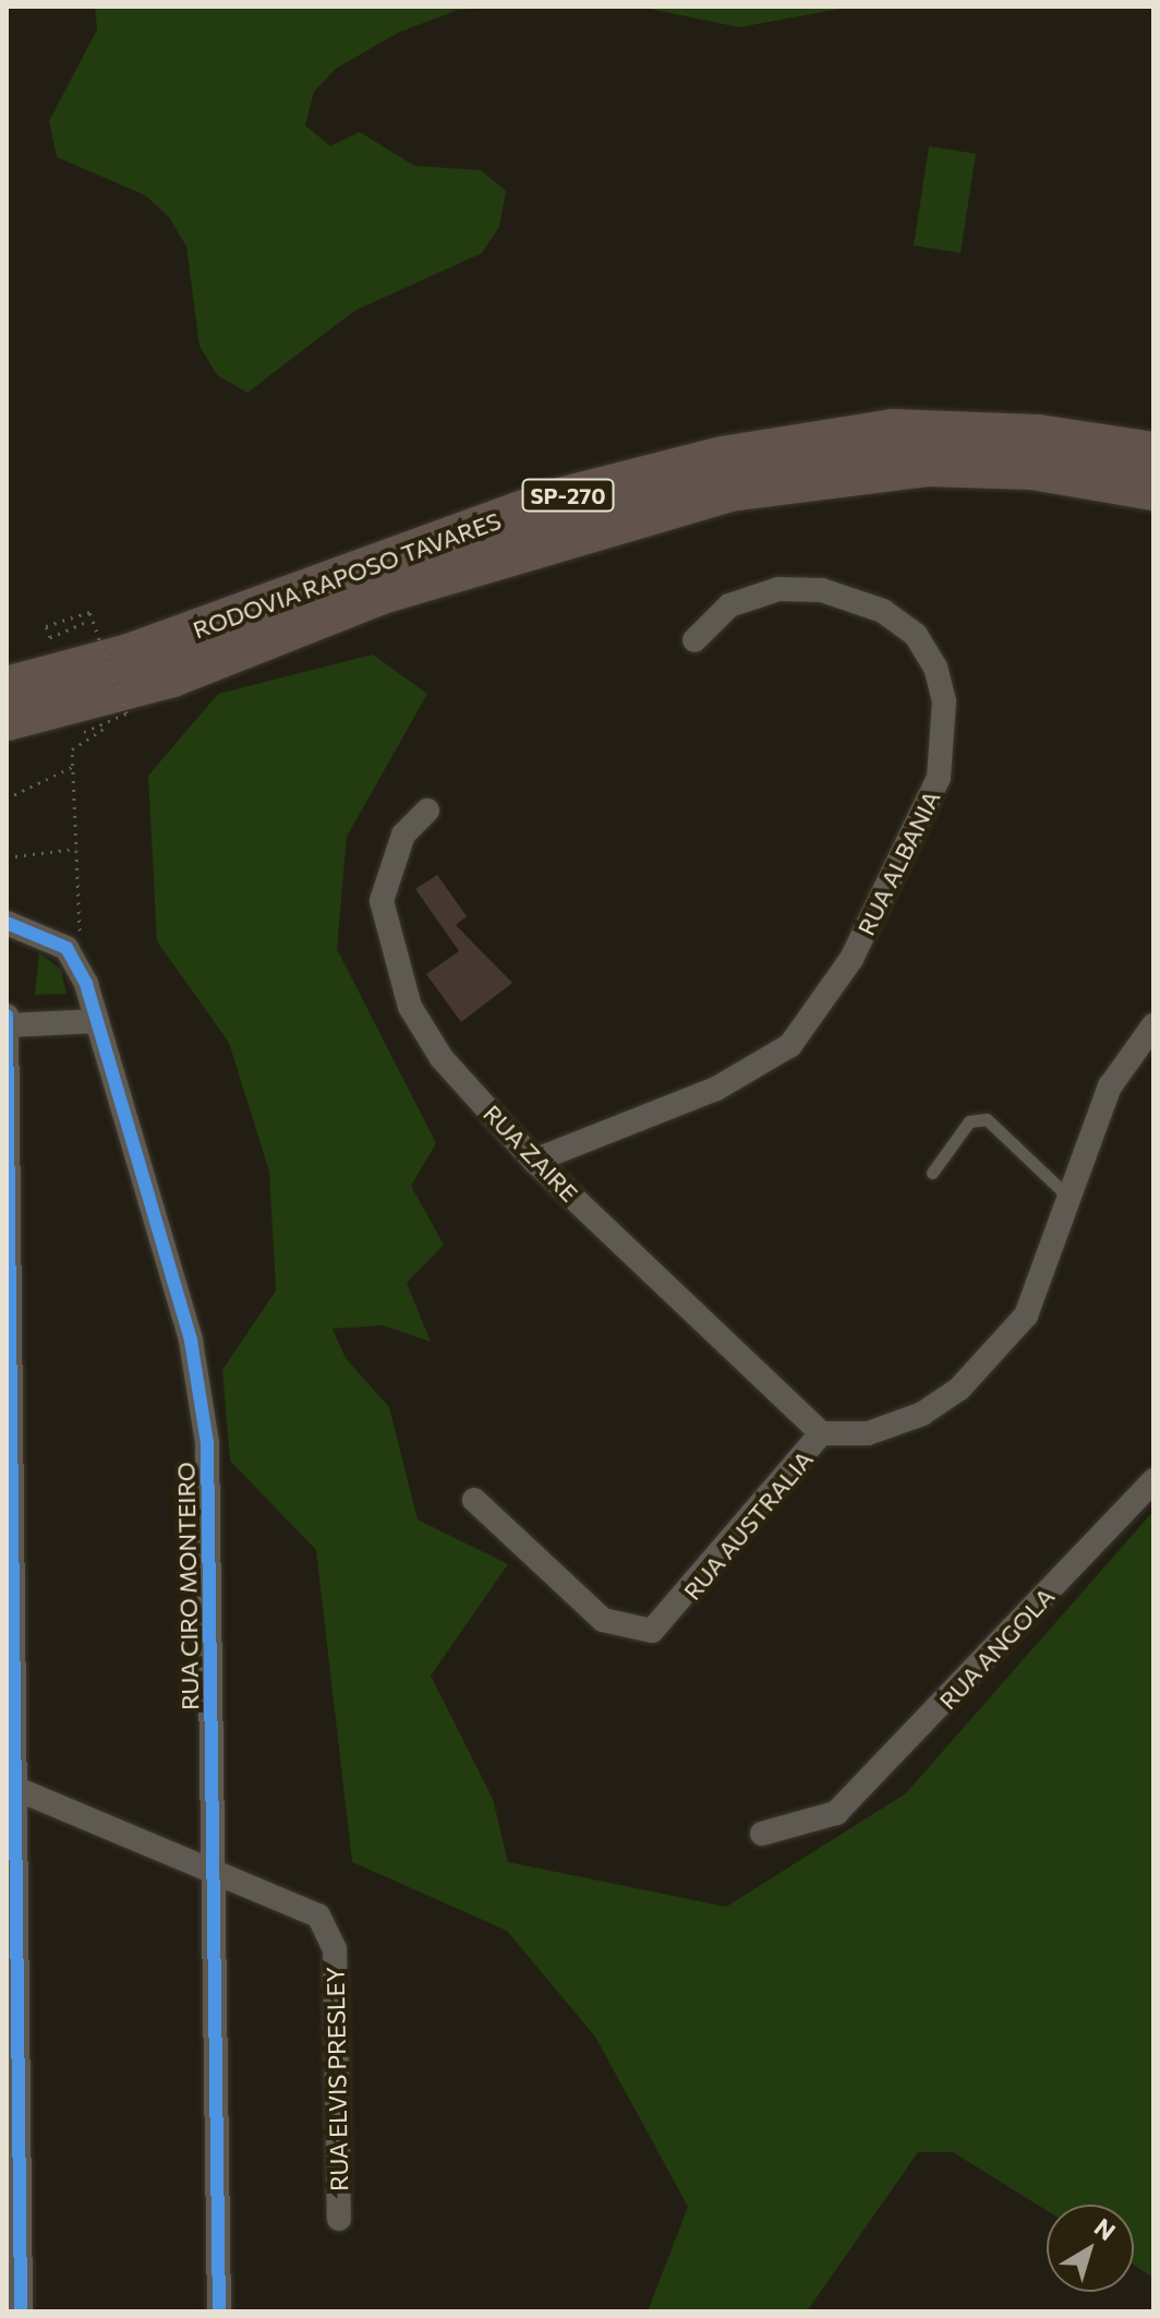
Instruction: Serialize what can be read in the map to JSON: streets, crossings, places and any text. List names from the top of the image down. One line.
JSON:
{"streets":{"highway":["SP-270","RODOVIA RAPOSO TAVARES"],"street":["RUA ALBANIA","RUA ZAIRE","RUA AUSTRALIA","RUA CIRO MONTEIRO","RUA ANGOLA","RUA ELVIS PRESLEY"]},"crossings":[["RUA ALBANIA","RUA ZAIRE"],["RUA ZAIRE","RUA AUSTRALIA"],["RUA CIRO MONTEIRO","RUA ELVIS PRESLEY"]],"north":"top right"}
